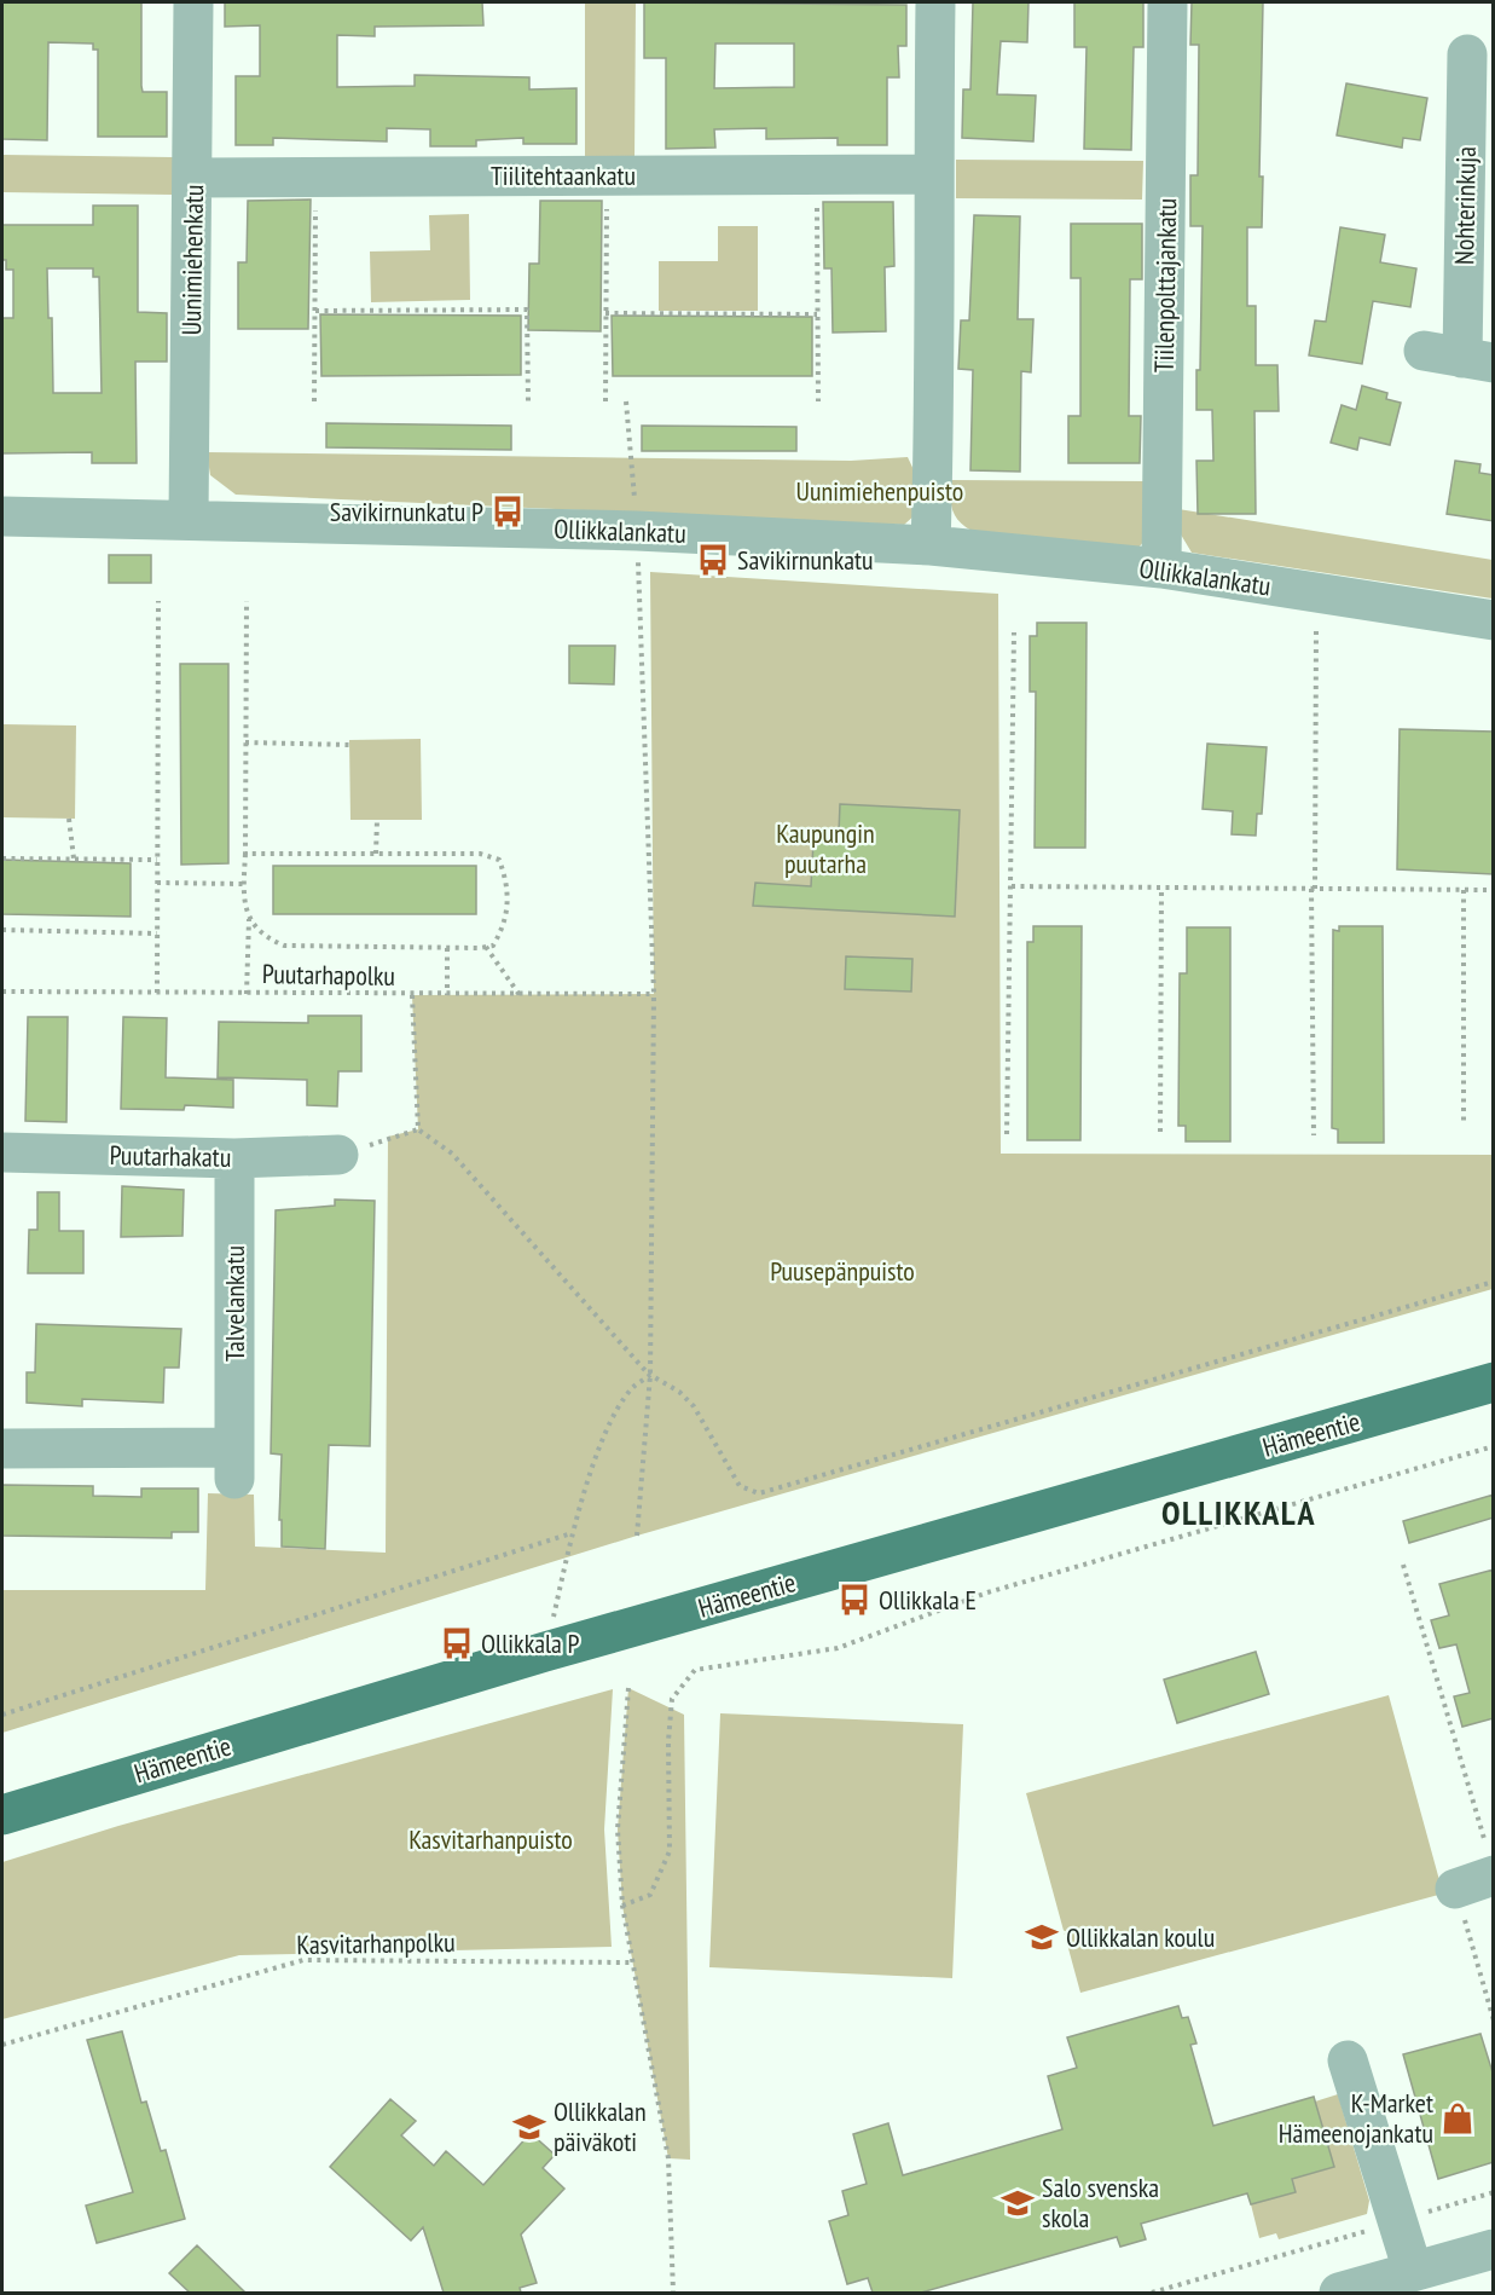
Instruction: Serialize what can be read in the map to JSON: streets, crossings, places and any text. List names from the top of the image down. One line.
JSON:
{"streets":{"main road":["Hämeentie"],"street":["Tiilitehtaankatu","Nohterinkuja","Uunimiehenkatu","Tiilenpolttajankatu","Ollikkalankatu","Puutarhakatu","Talvelankatu"],"path":["Puutarhapolku","Kasvitarhanpolku"]},"crossings":[["Tiilitehtaankatu","Uunimiehenkatu"],["Uunimiehenkatu","Ollikkalankatu"],["Tiilenpolttajankatu","Ollikkalankatu"],["Puutarhakatu","Talvelankatu"]],"districts":["OLLIKKALA"],"parks":["Uunimiehenpuisto","Kaupungin puutarha","Puusepänpuisto","Kasvitarhanpuisto"],"places":{"bus stop":["Savikirnunkatu P","Savikirnunkatu","Ollikkala E","Ollikkala P"],"school or university":["Ollikkalan koulu","Ollikkalan päiväkoti","Salo svenska skola"],"shop":["K-Market Hämeenojankatu"]}}
